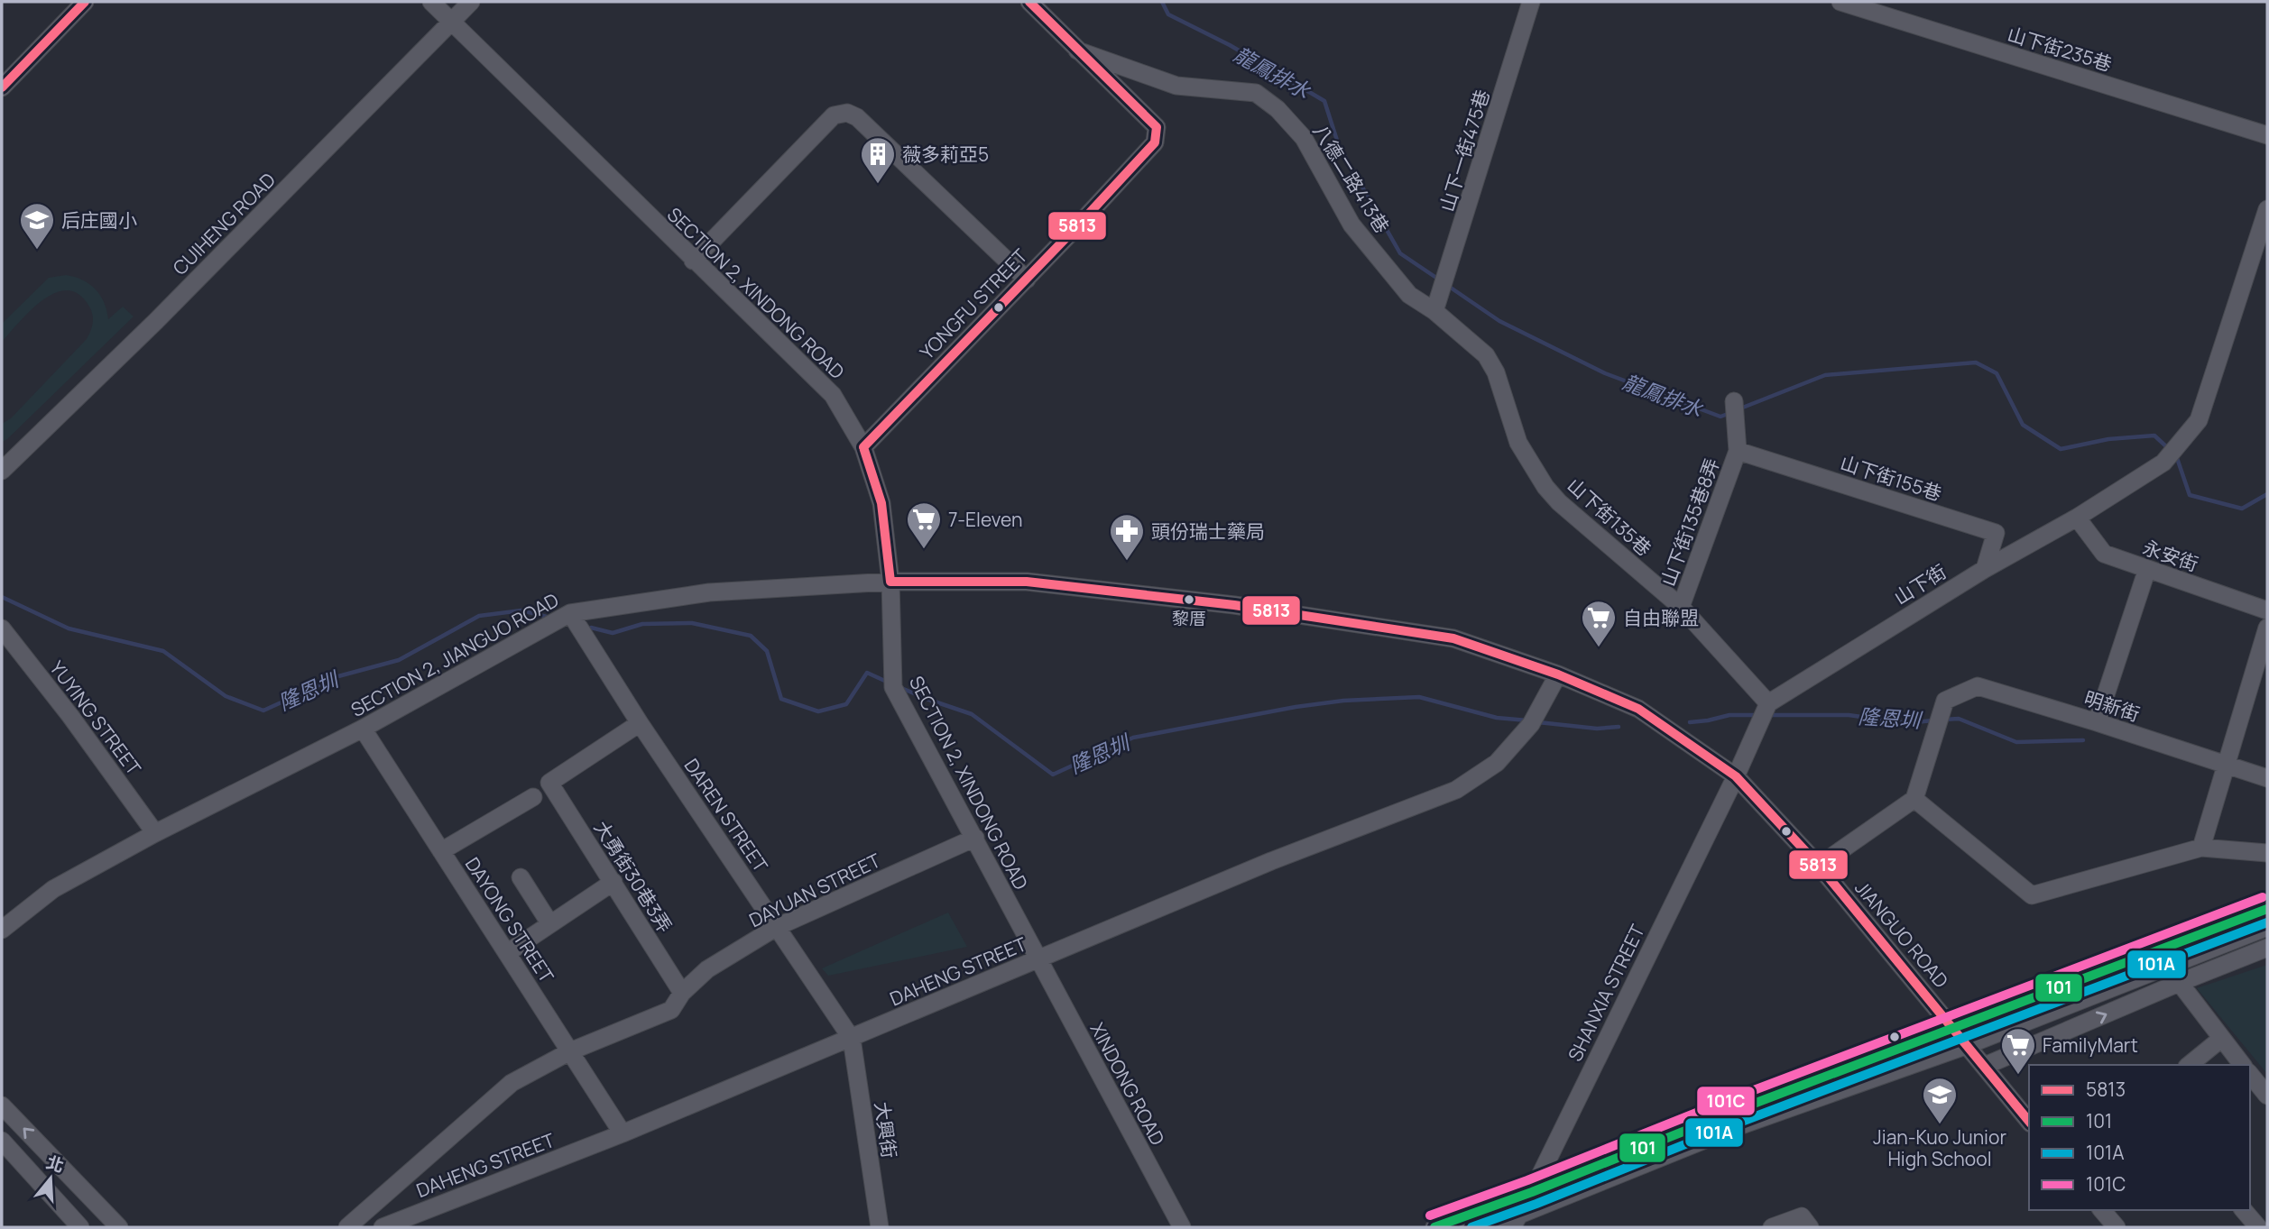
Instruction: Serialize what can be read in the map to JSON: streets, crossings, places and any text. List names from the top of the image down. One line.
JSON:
{"streets":{"street":["山下街235巷","山下一街475巷","八德二路413巷","CUIHENG ROAD","SECTION 2, XINDONG ROAD","YONGFU STREET","山下街155巷","山下街135巷","山下街135巷8弄","永安街","山下街","SECTION 2, JIANGUO ROAD","明新街","YUYING STREET","DAREN STREET","大勇街30巷3弄","DAYUAN STREET","DAYONG STREET","JIANGUO ROAD","DAHENG STREET","SHANXIA STREET","XINDONG ROAD","大興街"]},"crossings":[["山下一街475巷","八德二路413巷"],["山下一街475巷","山下街135巷"],["八德二路413巷","YONGFU STREET"],["八德二路413巷","山下街135巷"],["CUIHENG ROAD","SECTION 2, XINDONG ROAD"],["SECTION 2, XINDONG ROAD","YONGFU STREET"],["SECTION 2, XINDONG ROAD","SECTION 2, JIANGUO ROAD"],["SECTION 2, XINDONG ROAD","DAYUAN STREET"],["SECTION 2, XINDONG ROAD","DAHENG STREET"],["SECTION 2, XINDONG ROAD","XINDONG ROAD"],["山下街155巷","山下街135巷8弄"],["山下街155巷","山下街"],["山下街135巷","山下街135巷8弄"],["山下街135巷","山下街"],["永安街","山下街"],["SECTION 2, JIANGUO ROAD","YUYING STREET"],["SECTION 2, JIANGUO ROAD","DAREN STREET"],["SECTION 2, JIANGUO ROAD","DAYONG STREET"],["SECTION 2, JIANGUO ROAD","JIANGUO ROAD"],["SECTION 2, JIANGUO ROAD","DAHENG STREET"],["SECTION 2, JIANGUO ROAD","SHANXIA STREET"],["DAREN STREET","大勇街30巷3弄"],["DAREN STREET","DAYUAN STREET"],["DAREN STREET","DAHENG STREET"],["DAREN STREET","大興街"],["大勇街30巷3弄","DAYUAN STREET"],["DAYUAN STREET","DAYONG STREET"],["DAYONG STREET","DAHENG STREET"],["JIANGUO ROAD","SHANXIA STREET"],["DAHENG STREET","XINDONG ROAD"],["DAHENG STREET","大興街"]],"water":["龍鳳排水","隆恩圳"],"places":{"building":["薇多莉亞5"],"school or university":["后庄國小","Jian-Kuo Junior High School"],"supermarket":["7-Eleven","自由聯盟","FamilyMart"],"pharmacy":["頭份瑞士藥局"],"other":["黎厝"]},"lines":["transit line 5813","transit line 101C","transit line 101","transit line 101A"],"legend":["5813","101","101A","101C"],"north":"top"}
